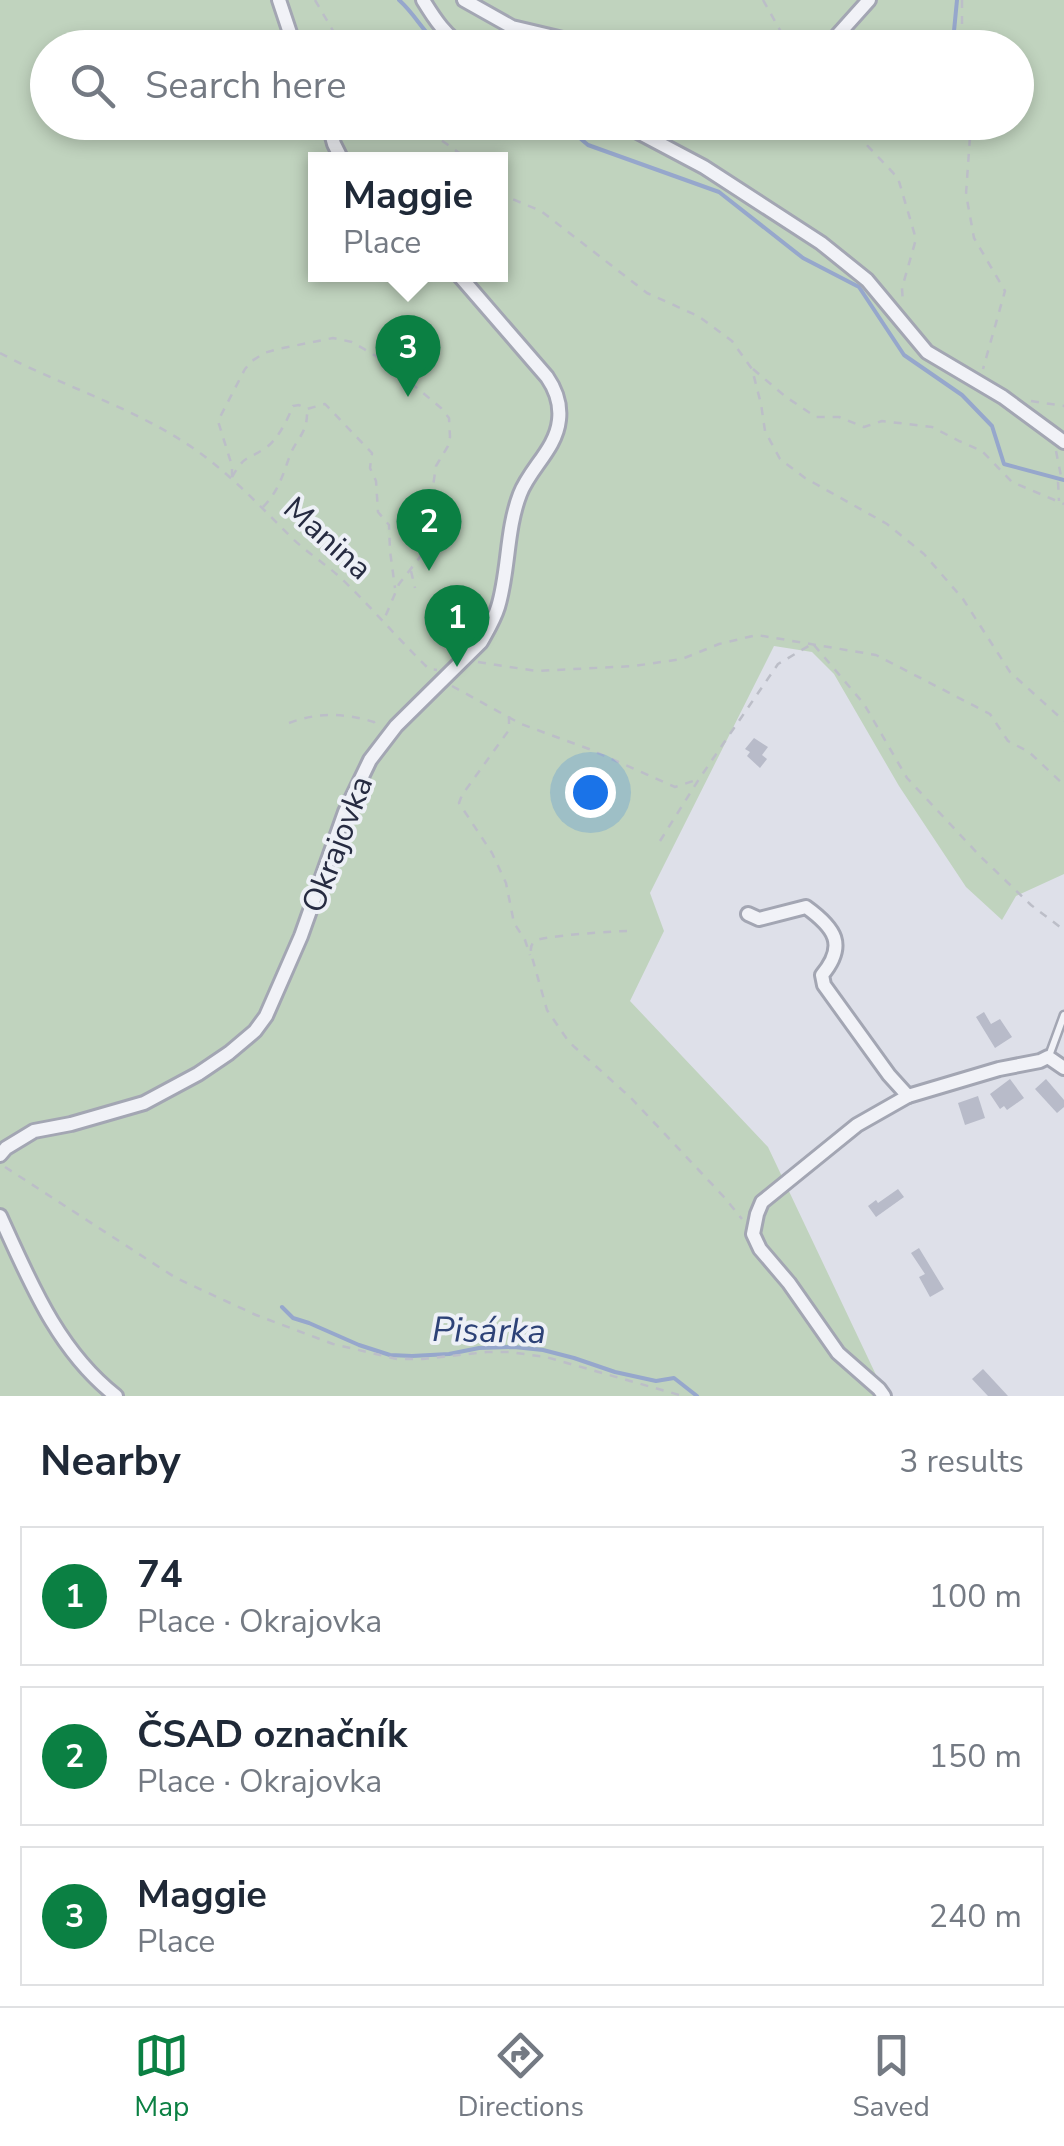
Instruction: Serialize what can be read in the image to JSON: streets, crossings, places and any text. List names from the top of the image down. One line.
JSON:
{"streets":{"street":["Okrajovka"],"path":["Manina"]},"crossings":[["Manina","Okrajovka"]],"water":["Pisárka"],"page":{"search":"Search here","popup":["Maggie","Place"],"pins":["3","2","1"],"heading":["Nearby","3 results"],"list":[{"mark":"1","name":"74","note":"Place · Okrajovka","value":"100 m"},{"mark":"2","name":"ČSAD označník","note":"Place · Okrajovka","value":"150 m"},{"mark":"3","name":"Maggie","note":"Place","value":"240 m"}],"nav":["Map","Directions","Saved"]}}
